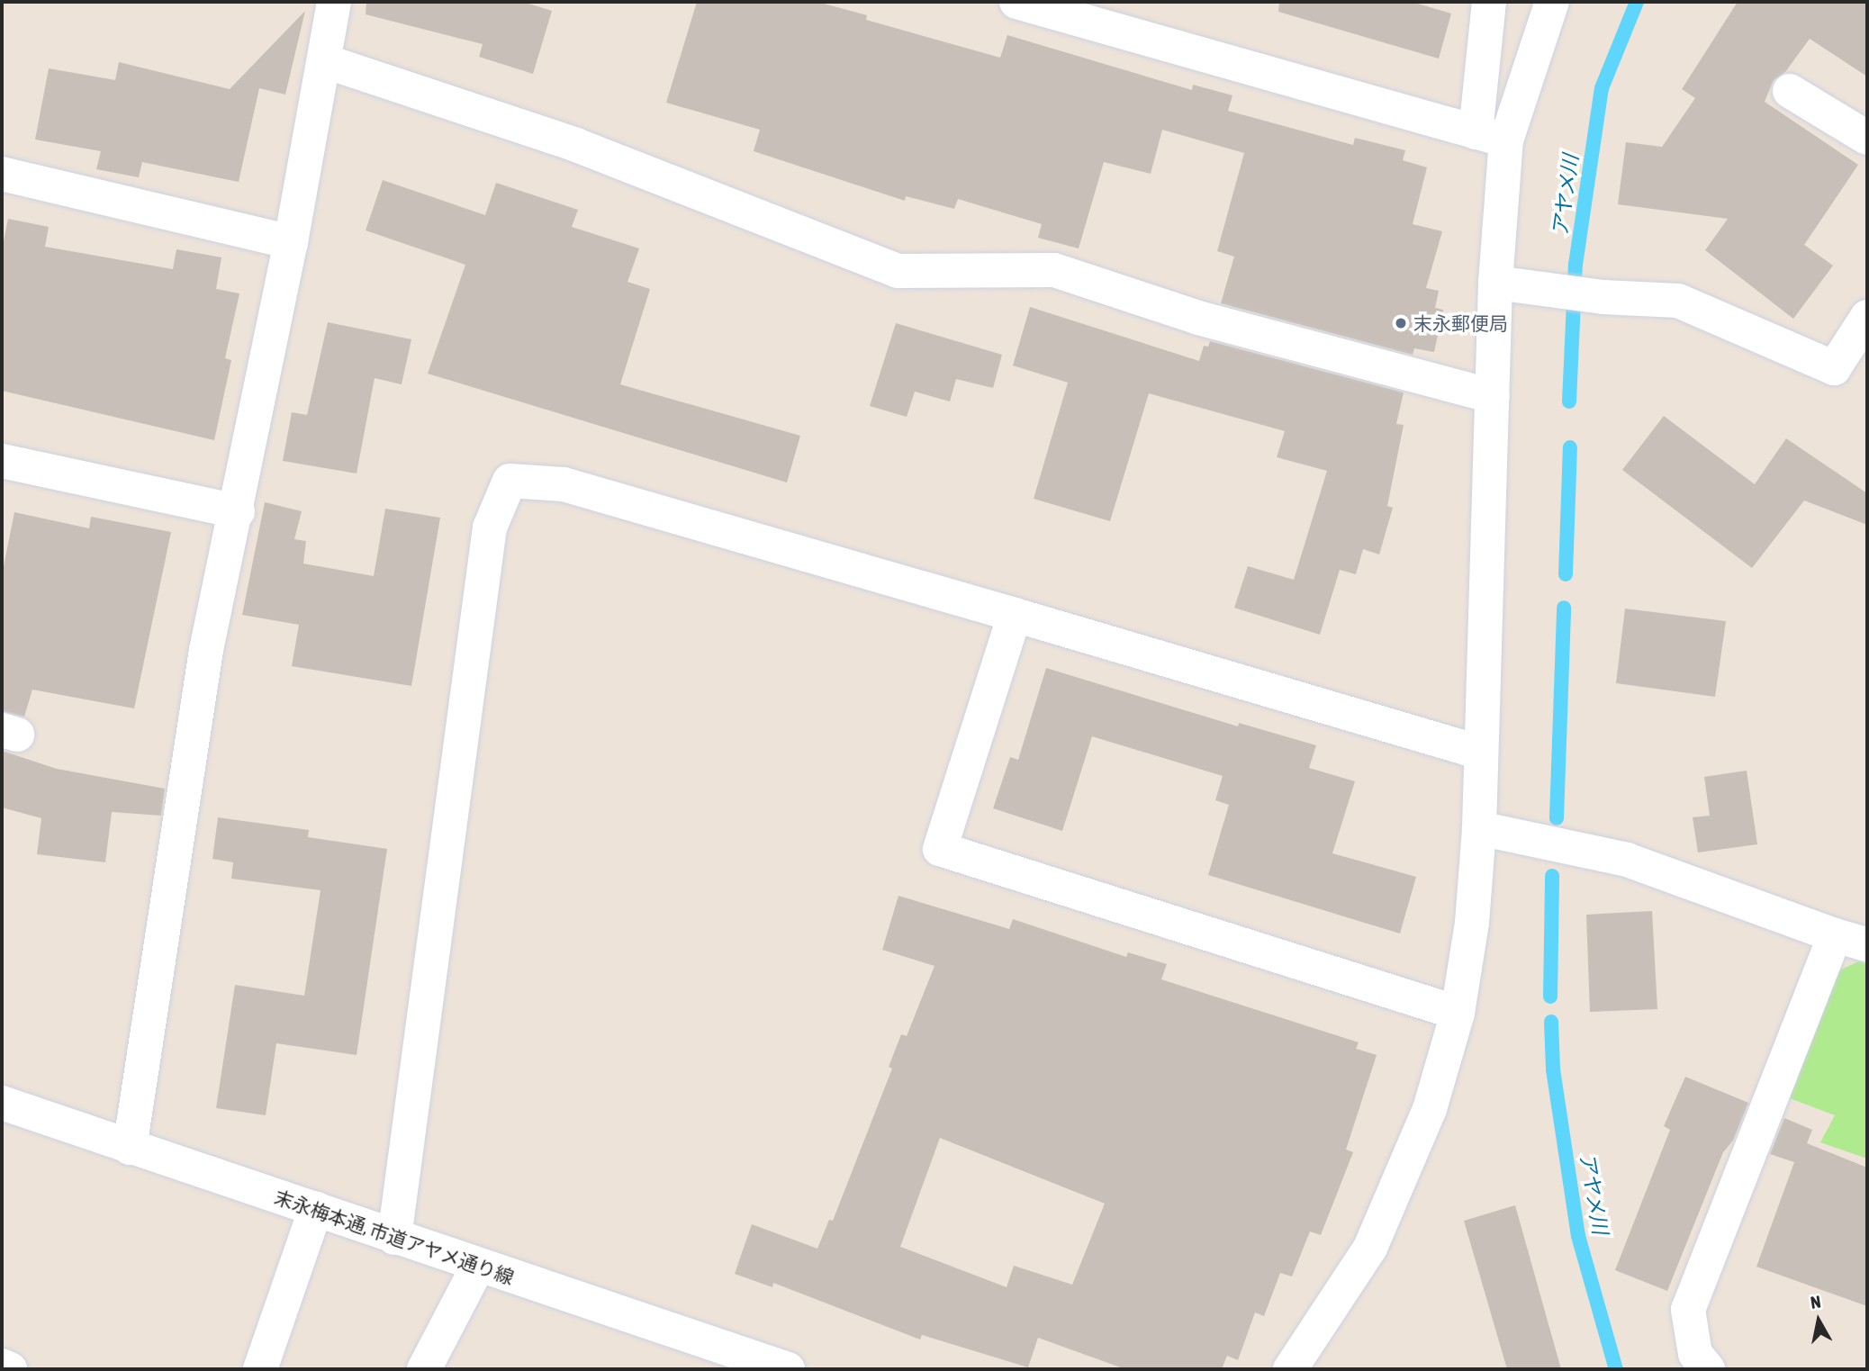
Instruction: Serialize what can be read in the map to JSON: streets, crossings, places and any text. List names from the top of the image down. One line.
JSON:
{"streets":{"street":["末永梅本通, 市道アヤメ通り線"]},"water":["アヤメ川"],"places":["末永郵便局"],"north":"top"}
